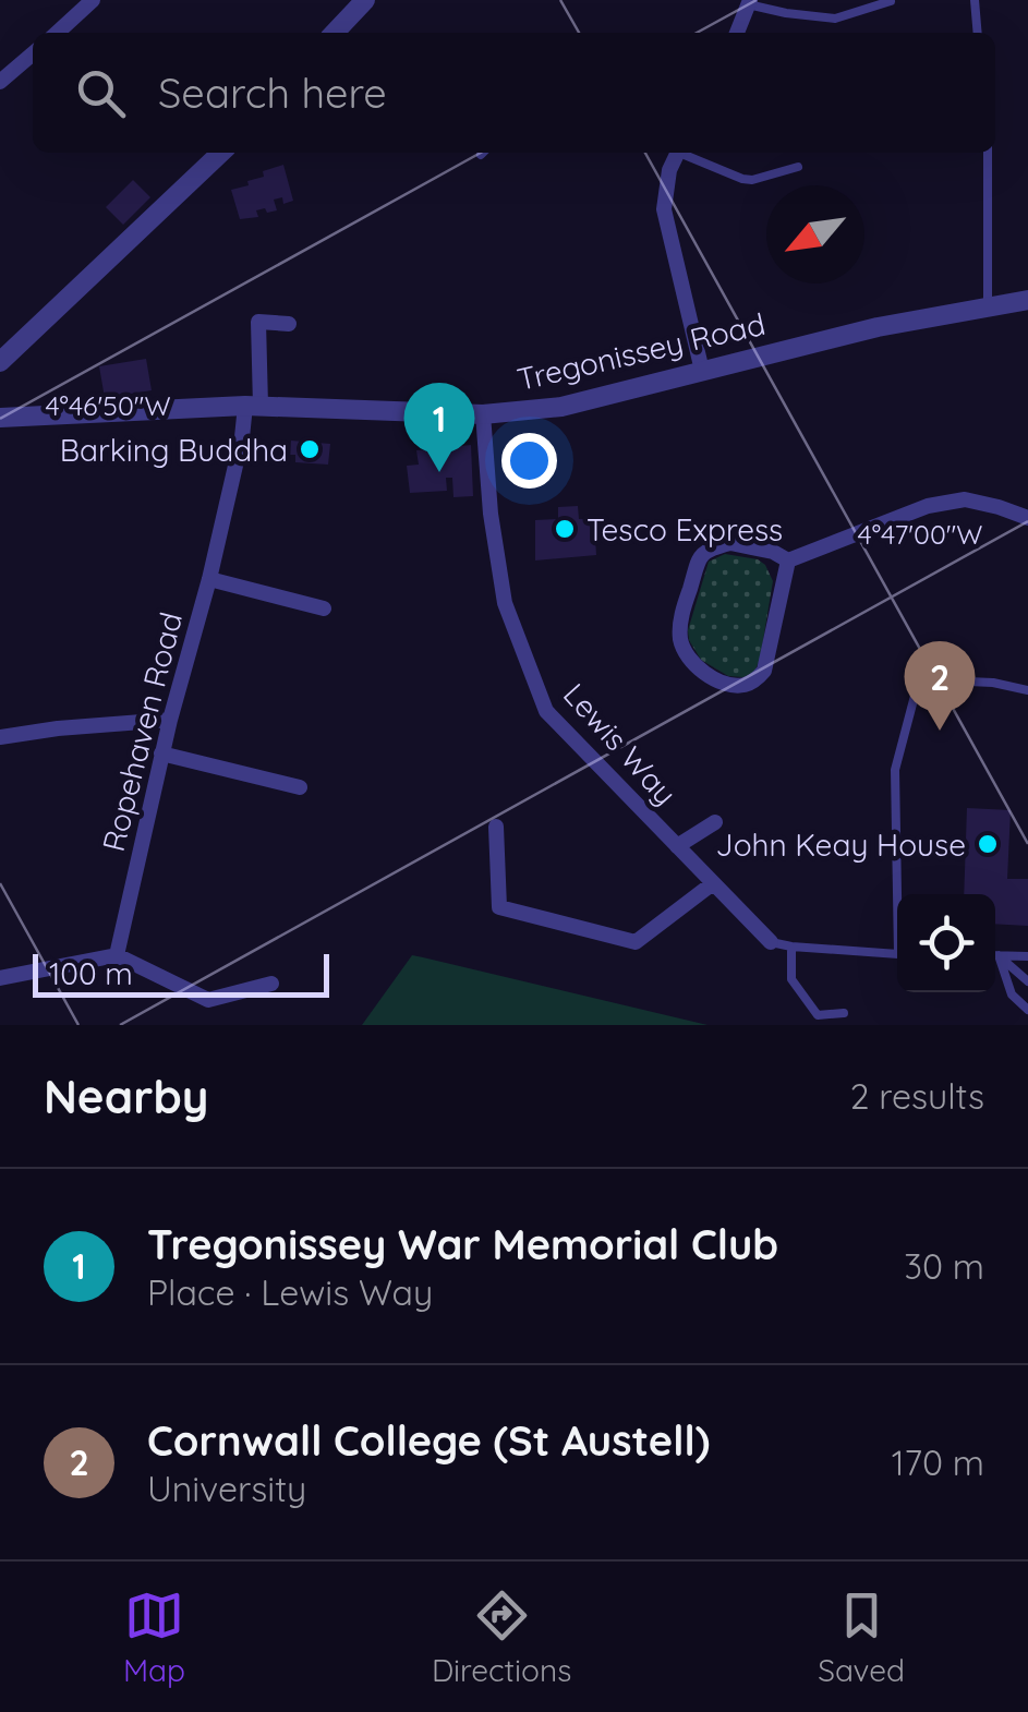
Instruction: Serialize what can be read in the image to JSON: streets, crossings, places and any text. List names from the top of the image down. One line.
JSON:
{"streets":{"street":["Tregonissey Road","Ropehaven Road","Lewis Way"]},"crossings":[["Tregonissey Road","Ropehaven Road"],["Tregonissey Road","Lewis Way"]],"places":["Barking Buddha","Tesco Express","John Keay House"],"scale_bar":"100 m","north":"bottom left","page":{"search":"Search here","pins":["1","2"],"scale":"100 m","heading":["Nearby","2 results"],"list":[{"mark":"1","name":"Tregonissey War Memorial Club","note":"Place · Lewis Way","value":"30 m"},{"mark":"2","name":"Cornwall College (St Austell)","note":"University","value":"170 m"}],"nav":["Map","Directions","Saved"]},"coordinates":["4°46'50\"W","4°47'00\"W"]}
